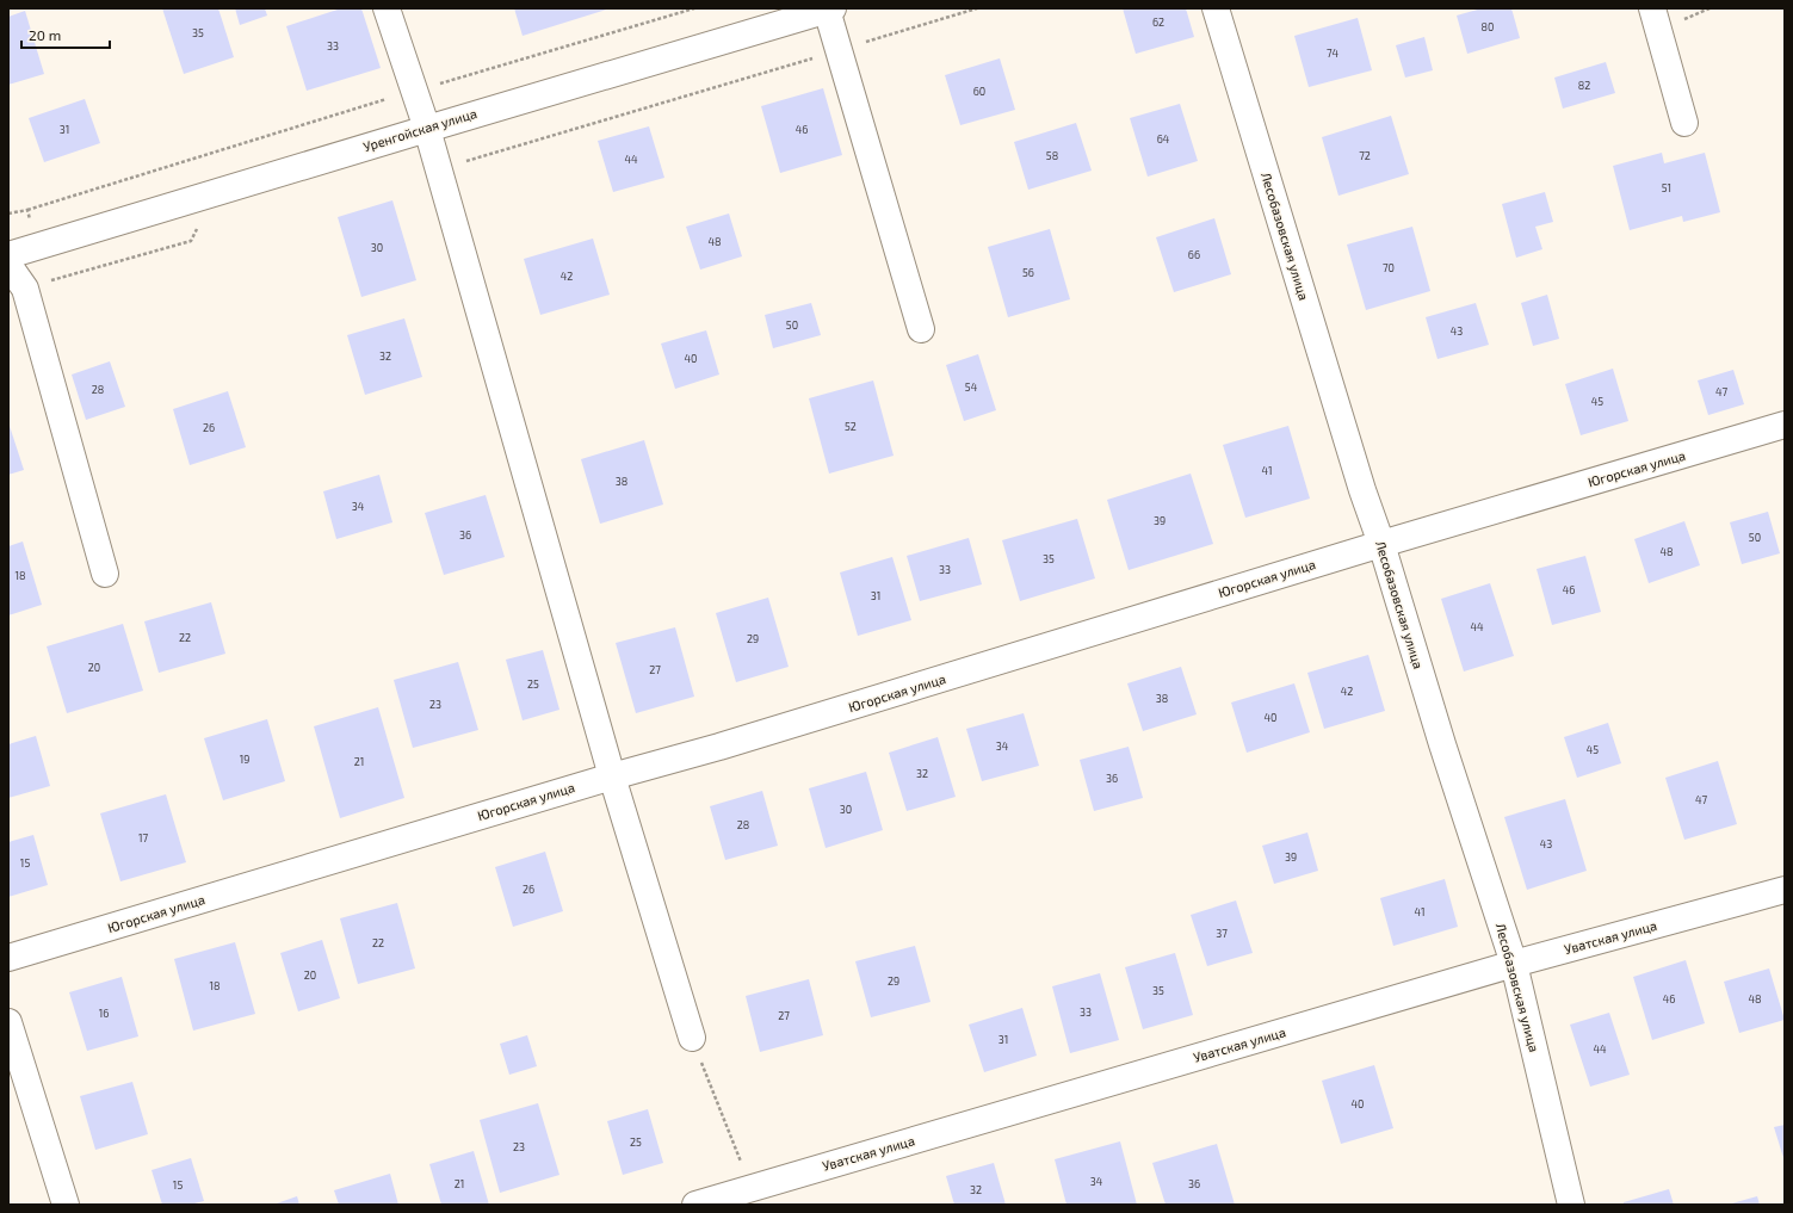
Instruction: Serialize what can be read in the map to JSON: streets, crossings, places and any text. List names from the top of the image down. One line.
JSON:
{"streets":{"street":["Уренгойская улица","Лесобазовская улица","Югорская улица","Уватская улица"]},"crossings":[["Лесобазовская улица","Югорская улица"],["Лесобазовская улица","Уватская улица"]],"house_numbers":["62","80","35","33","74","82","60","31","46","64","58","72","44","51","48","30","66","70","56","42","50","43","32","40","54","28","47","45","52","26","41","38","34","39","36","50","48","35","33","18","46","31","44","22","29","20","27","25","42","38","23","40","34","45","19","21","32","36","47","30","28","17","43","39","15","26","41","37","22","20","29","18","35","46","48","33","16","27","31","44","40","25","23","34","21","36","15","32"],"scale_bar":"20 m"}
